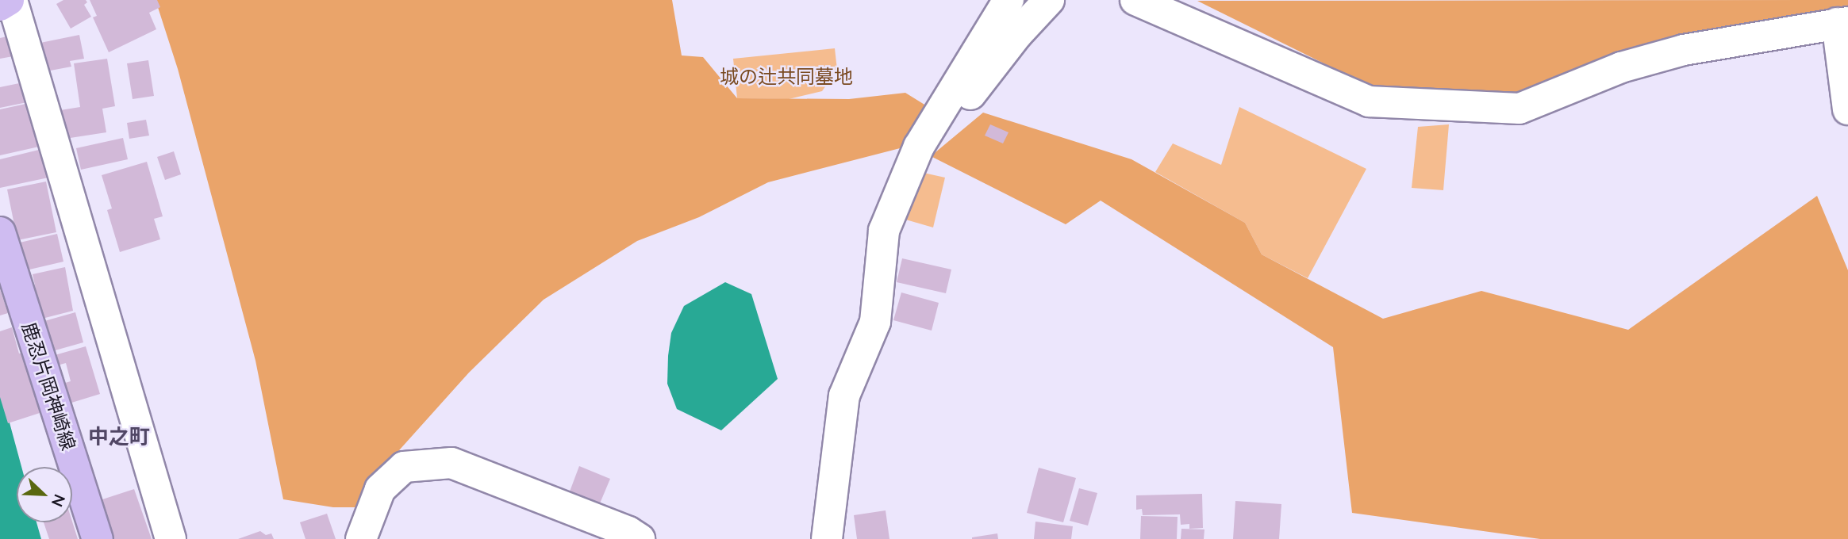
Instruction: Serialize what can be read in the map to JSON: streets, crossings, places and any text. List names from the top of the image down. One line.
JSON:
{"streets":{"main road":["鹿忍片岡神崎線"]},"districts":["中之町"],"parks":["城の辻共同墓地"],"north":"bottom right"}
